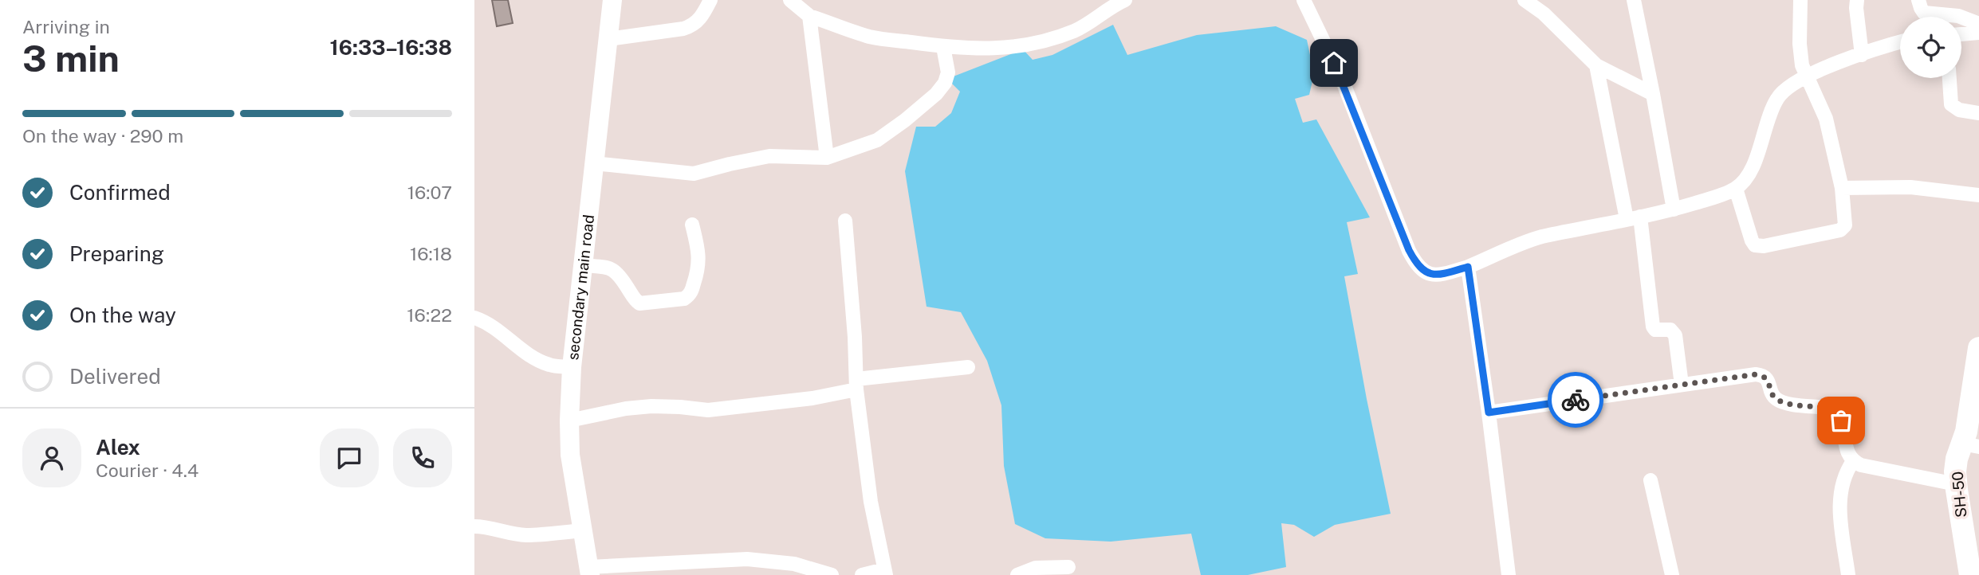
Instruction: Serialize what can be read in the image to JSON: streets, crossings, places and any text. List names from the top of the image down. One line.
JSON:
{"streets":{"main road":["secondary main road","SH-50"]},"page":{"heading":["3 min","Arriving in","16:33–16:38"],"panel":["Alex","Courier · 4.4"],"bar":"On the way · 290 m","list":[["Confirmed","16:07"],["Preparing","16:18"],["On the way","16:22"],"Delivered"]}}
